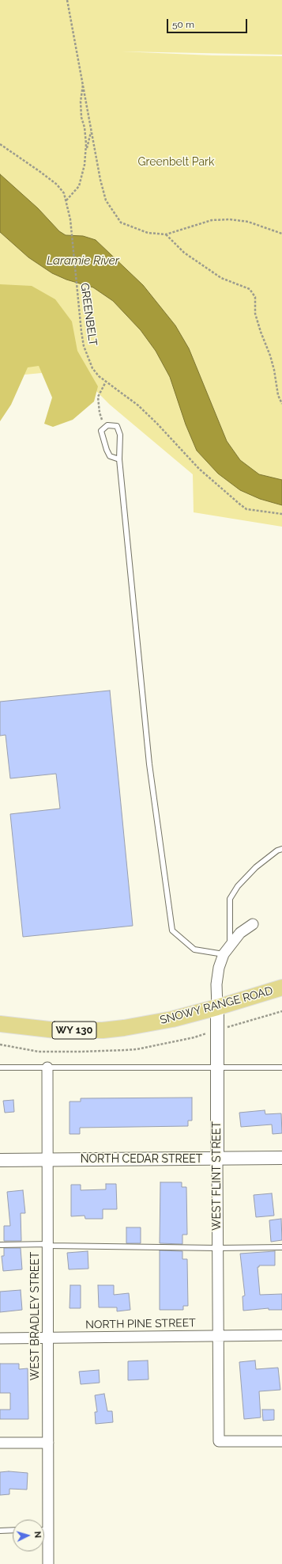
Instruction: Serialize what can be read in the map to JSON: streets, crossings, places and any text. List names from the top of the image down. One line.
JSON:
{"streets":{"main road":["SNOWY RANGE ROAD","WY 130"],"street":["NORTH CEDAR STREET","WEST FLINT STREET","WEST BRADLEY STREET","NORTH PINE STREET"],"path":["GREENBELT"]},"crossings":[["SNOWY RANGE ROAD","WEST FLINT STREET"],["NORTH CEDAR STREET","WEST FLINT STREET"],["NORTH CEDAR STREET","WEST BRADLEY STREET"],["WEST FLINT STREET","NORTH PINE STREET"],["WEST BRADLEY STREET","NORTH PINE STREET"]],"water":["Laramie River"],"parks":["Greenbelt Park"],"scale_bar":"50 m","north":"right"}
